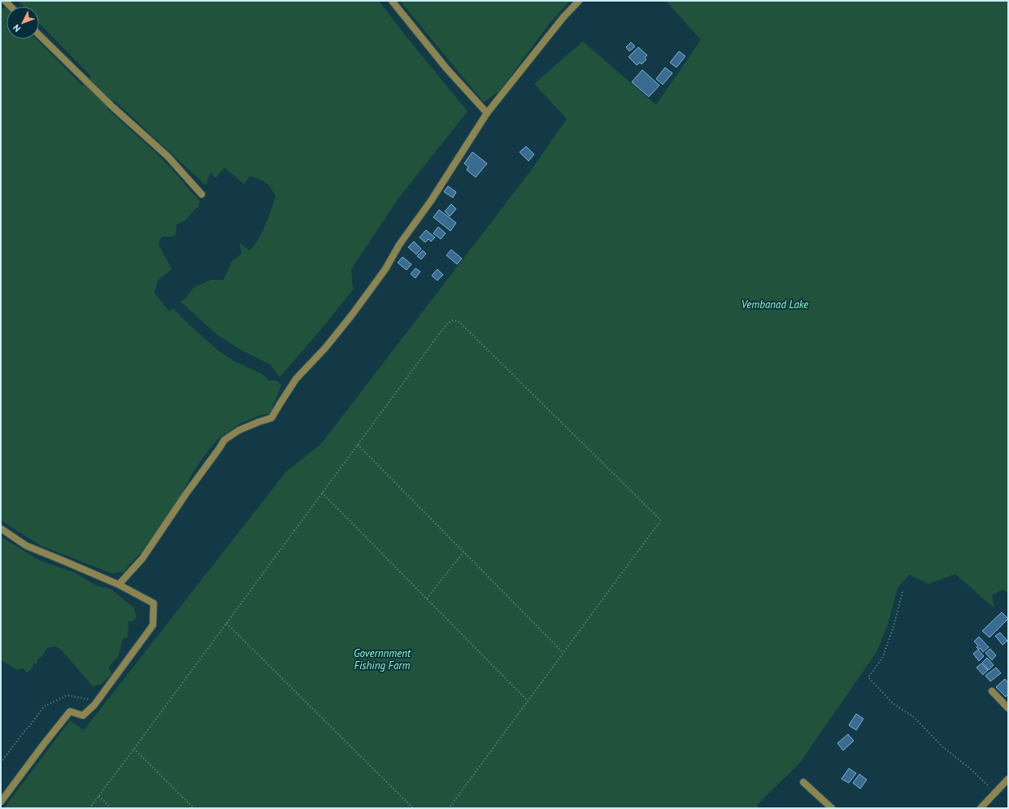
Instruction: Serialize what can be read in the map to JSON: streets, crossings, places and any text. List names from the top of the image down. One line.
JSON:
{"water":["Vembanad Lake","Governnment Fishing Farm"],"north":"bottom left"}
